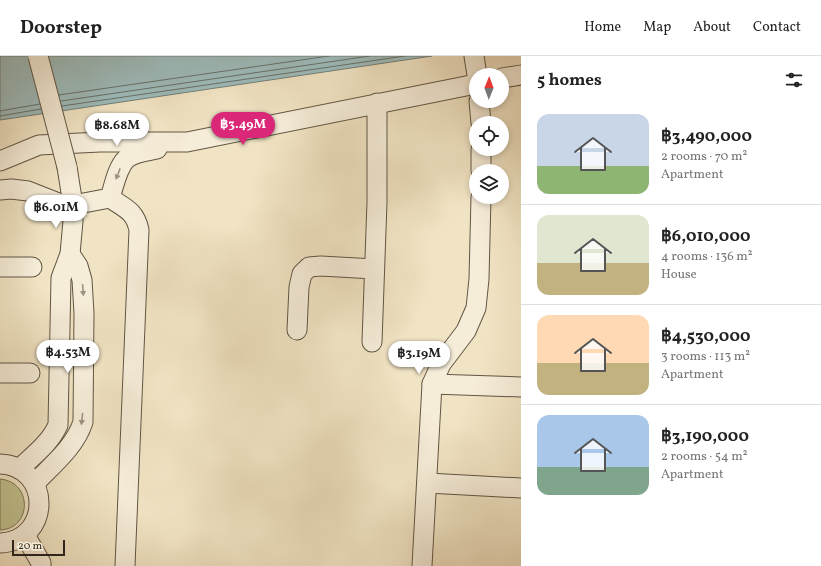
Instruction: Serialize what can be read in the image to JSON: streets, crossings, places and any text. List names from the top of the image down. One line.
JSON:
{"scale_bar":"20 m","north":"top","page":{"header":"Doorstep","nav":["Home","Map","About","Contact"],"heading":"5 homes","list":[{"name":"฿3,490,000","note":"2 rooms · 70 m² · Apartment"},{"name":"฿6,010,000","note":"4 rooms · 136 m² · House"},{"name":"฿4,530,000","note":"3 rooms · 113 m² · Apartment"},{"name":"฿3,190,000","note":"2 rooms · 54 m² · Apartment"}],"price":["฿3.49M","฿8.68M","฿6.01M","฿4.53M","฿3.19M"],"scale":"20 m"}}
